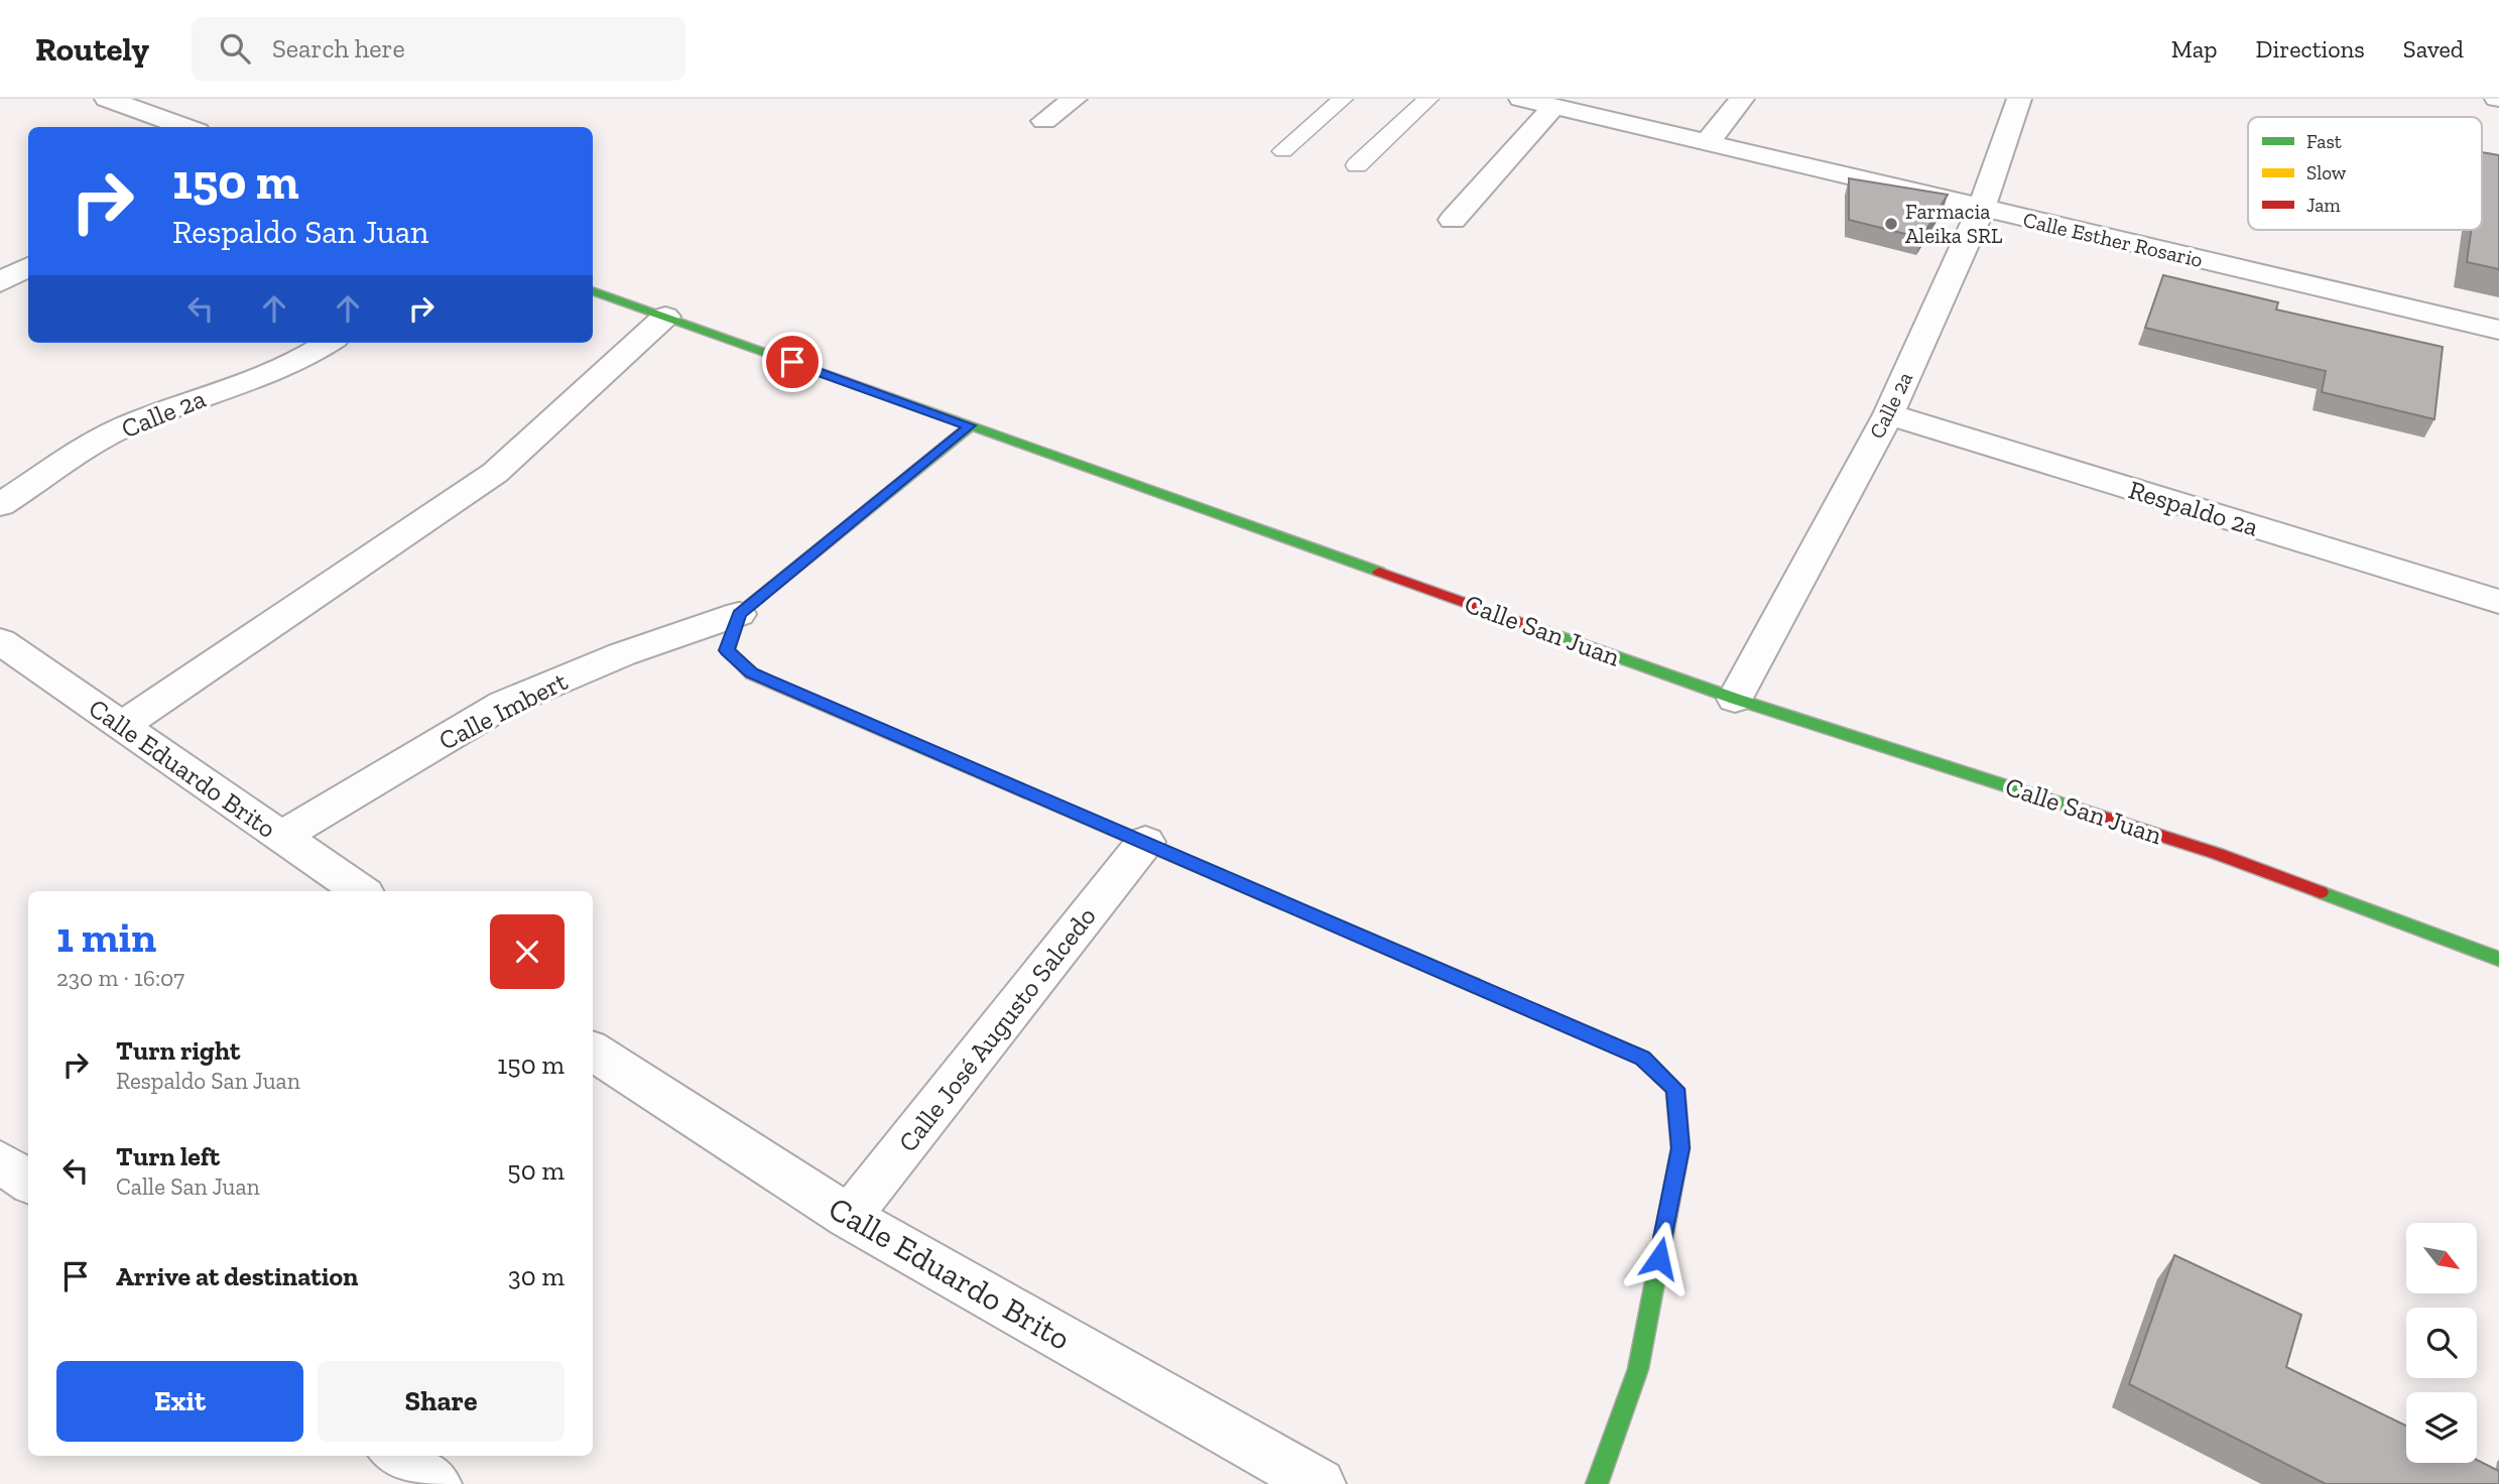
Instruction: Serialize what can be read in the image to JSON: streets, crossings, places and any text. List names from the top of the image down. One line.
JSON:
{"streets":{"street":["Calle Esther Rosario","Calle 2a","Respaldo 2a","Calle San Juan","Calle Imbert","Calle Eduardo Brito","Calle José Augusto Salcedo"]},"crossings":[["Calle Esther Rosario","Calle 2a"],["Calle 2a","Respaldo 2a"],["Calle 2a","Calle San Juan"],["Calle Imbert","Calle Eduardo Brito"],["Calle Eduardo Brito","Calle José Augusto Salcedo"]],"places":["Farmacia Aleika SRL"],"legend":["Fast","Slow","Jam"],"north":"bottom right","page":{"header":"Routely","search":"Search here","nav":["Map","Directions","Saved"],"turn":["150 m","Respaldo San Juan"],"heading":["1 min","230 m · 16:07"],"list":[{"name":"Turn right","note":"Respaldo San Juan","value":"150 m"},{"name":"Turn left","note":"Calle San Juan","value":"50 m"},{"name":"Arrive at destination","value":"30 m"}],"buttons":["Exit","Share"]}}
